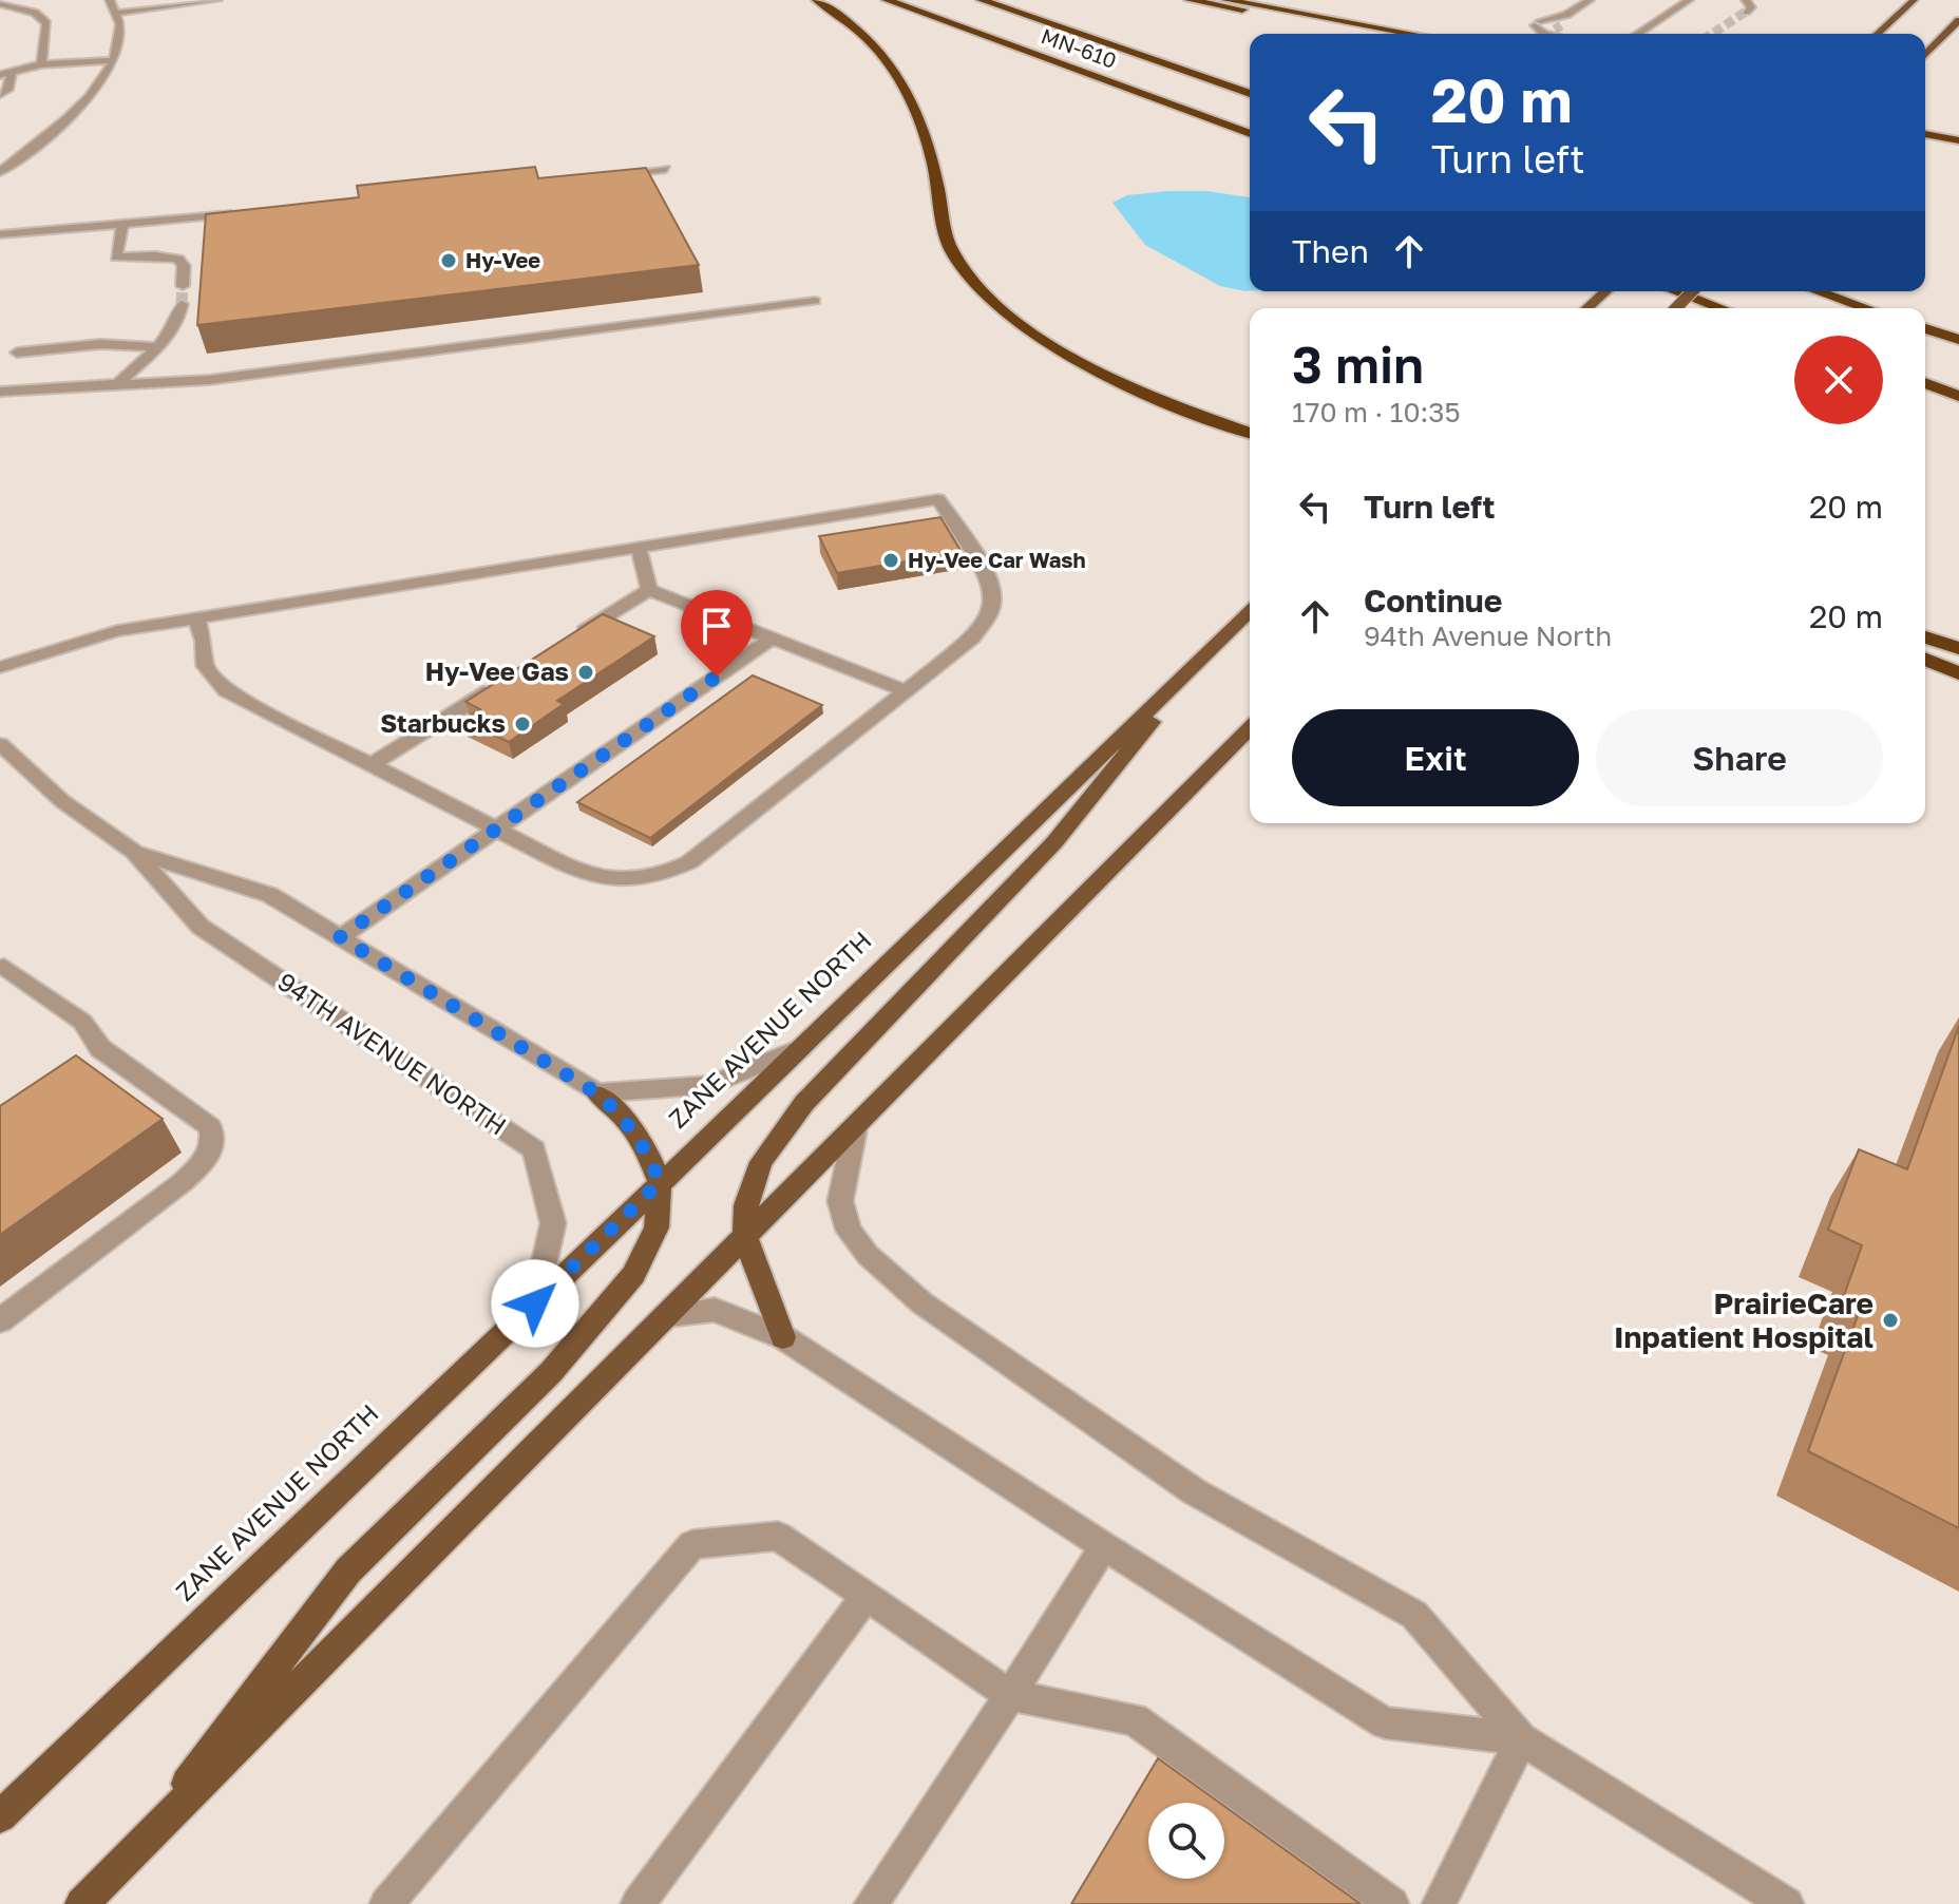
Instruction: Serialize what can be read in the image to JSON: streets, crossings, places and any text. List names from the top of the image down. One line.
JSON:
{"streets":{"highway":["MN-610"],"main road":["ZANE AVENUE NORTH"],"street":["94TH AVENUE NORTH"]},"crossings":[["ZANE AVENUE NORTH","94TH AVENUE NORTH"]],"places":["Hy-Vee","Hy-Vee Car Wash","Hy-Vee Gas","Starbucks","PrairieCare Inpatient Hospital"],"page":{"turn":["20 m","Turn left"],"then":"Then","heading":["3 min","170 m · 10:35"],"list":[{"name":"Turn left","value":"20 m"},{"name":"Continue","note":"94th Avenue North","value":"20 m"}],"buttons":["Exit","Share"]}}
